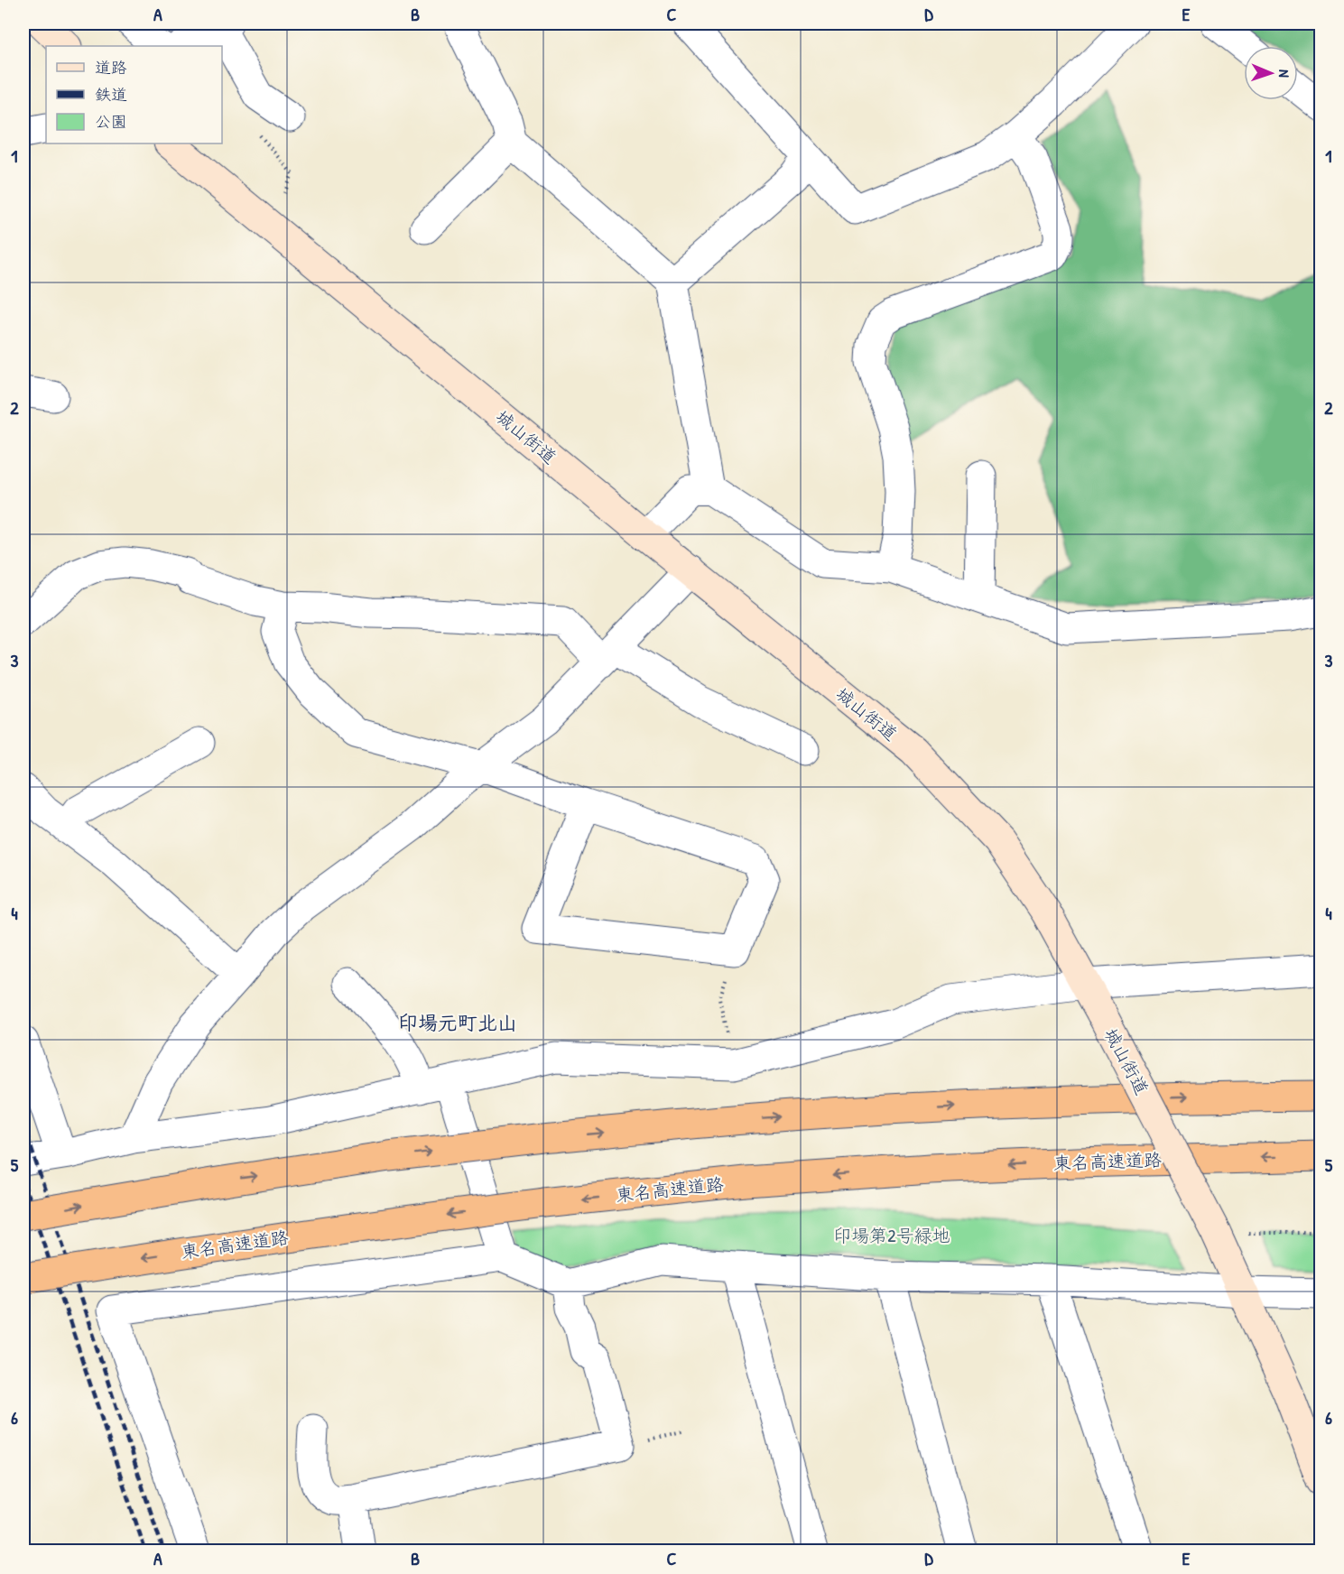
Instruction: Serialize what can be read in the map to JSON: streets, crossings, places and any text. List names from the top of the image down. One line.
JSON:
{"streets":{"highway":["東名高速道路"],"street":["城山街道"]},"districts":["印場元町北山"],"parks":["印場第2号緑地"],"legend":["道路","鉄道","公園"],"north":"right","grid":{"columns":["A","B","C","D","E"],"rows":["1","2","3","4","5","6"]}}
